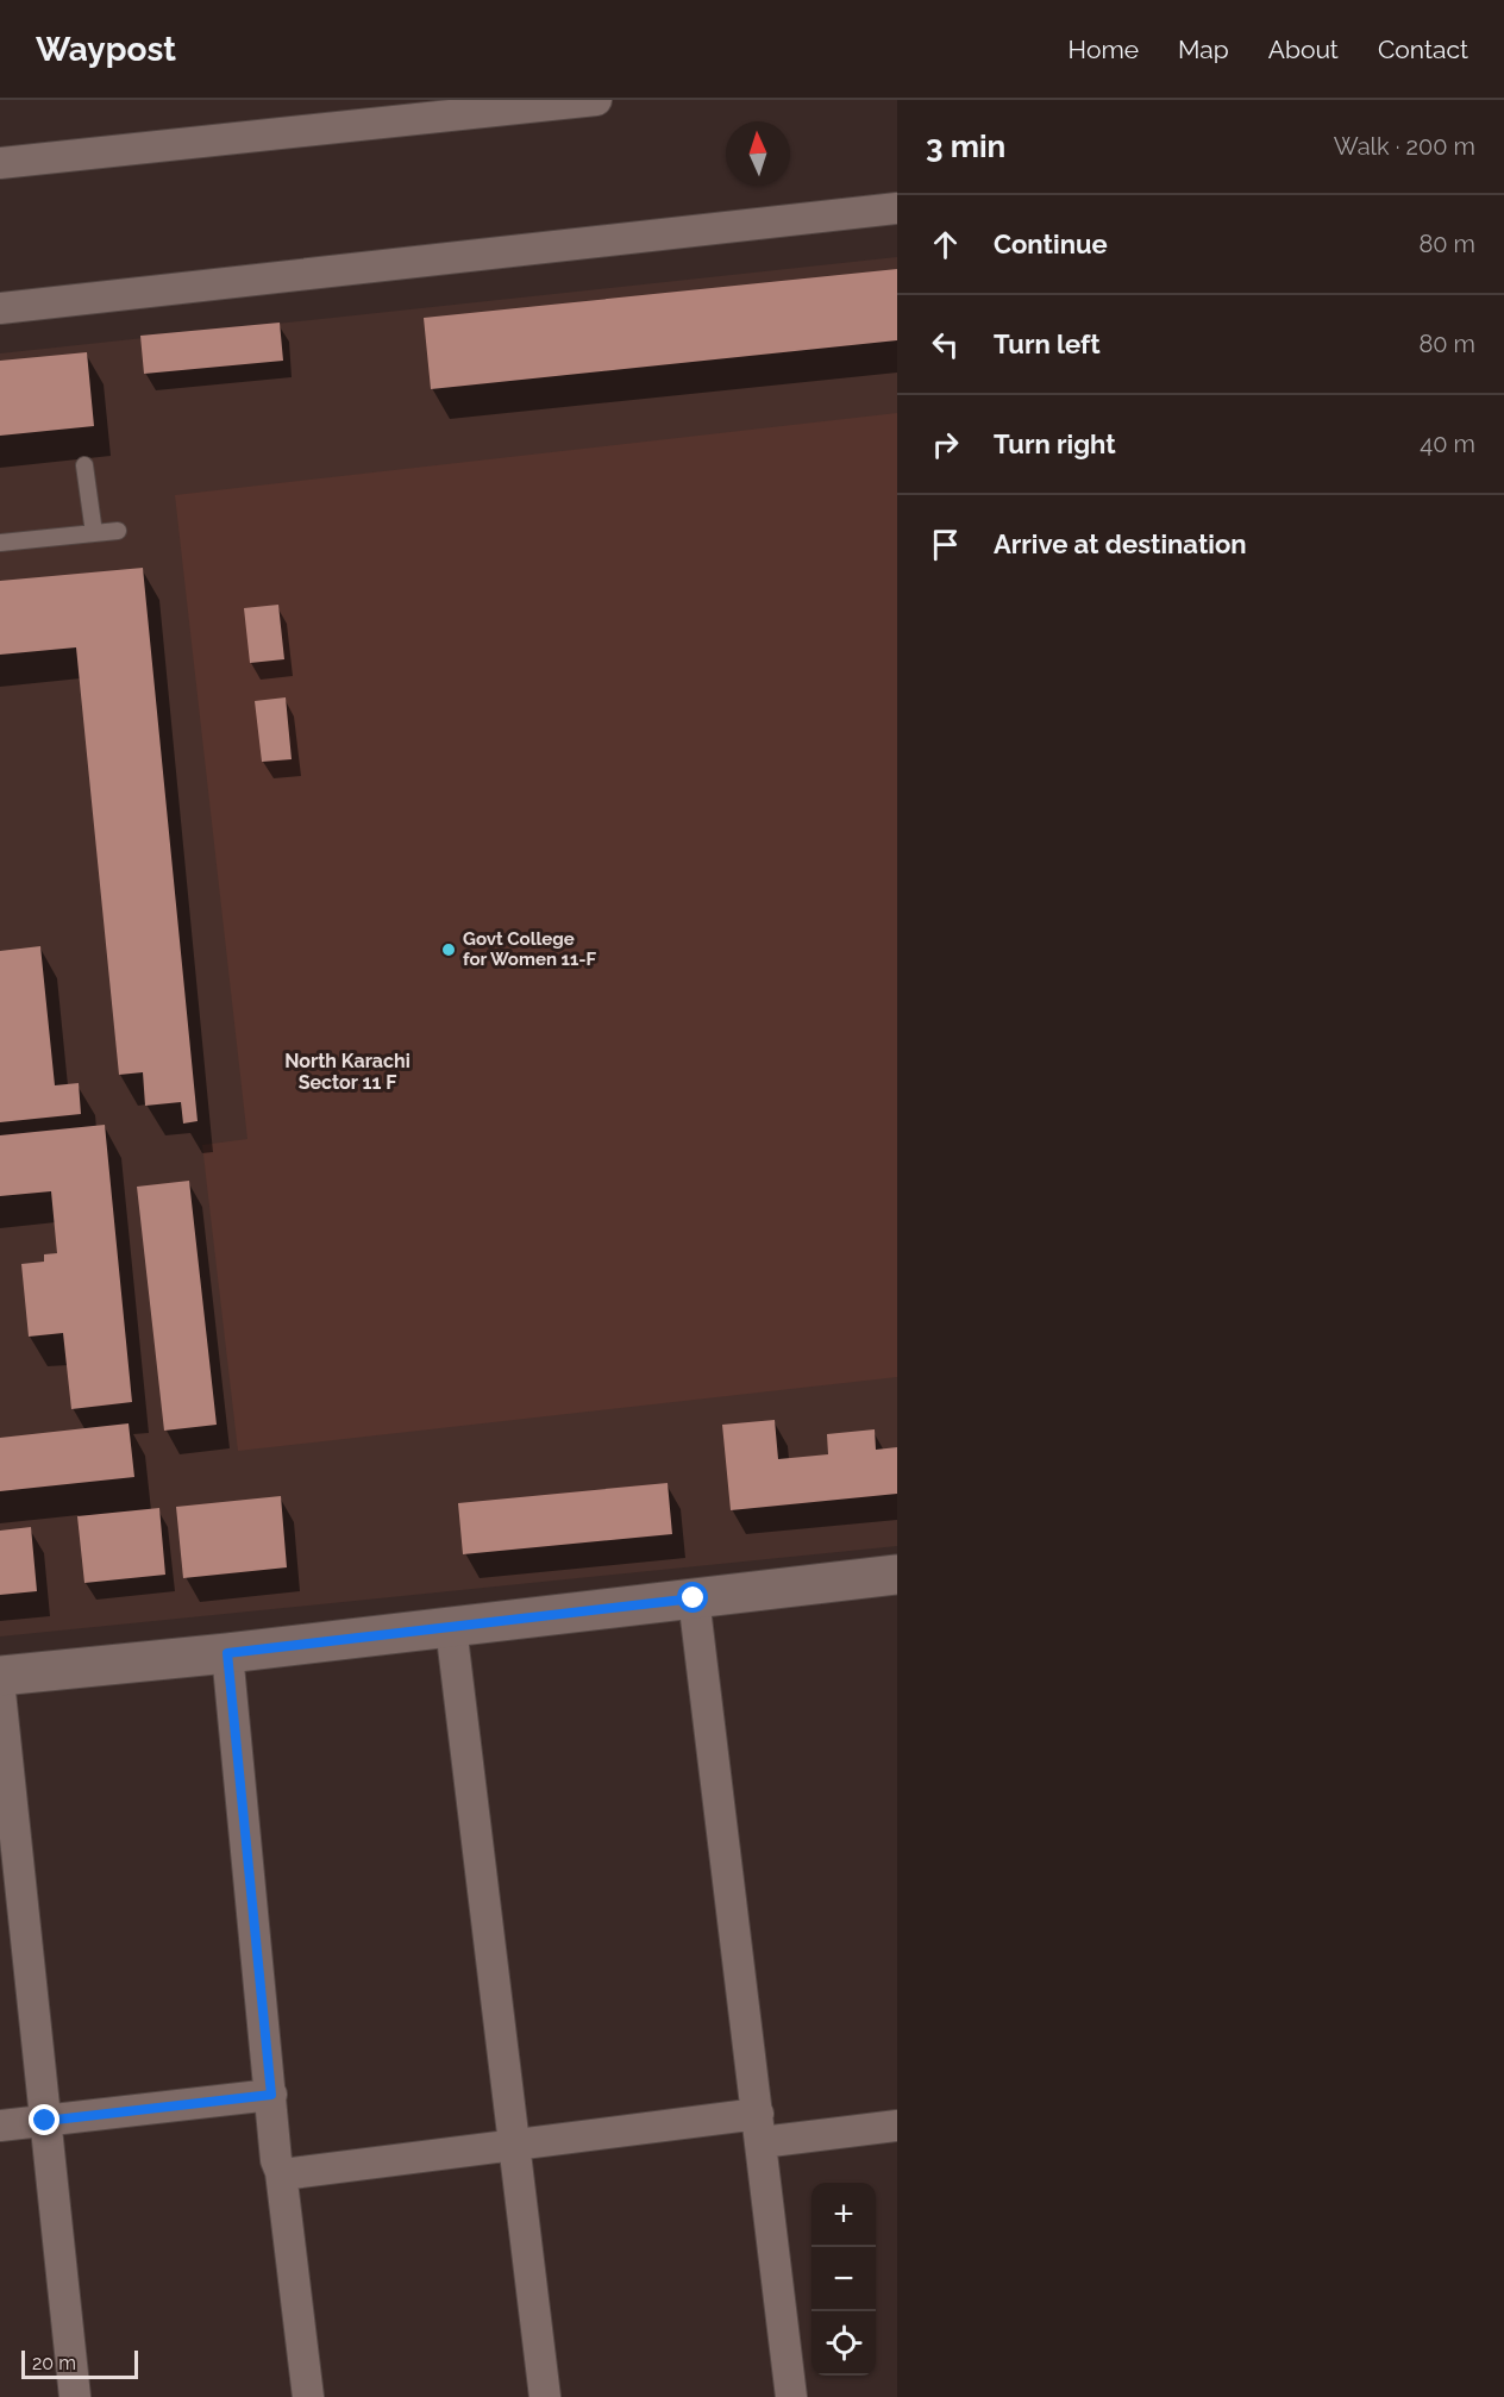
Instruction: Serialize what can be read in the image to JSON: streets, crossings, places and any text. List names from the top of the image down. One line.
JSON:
{"districts":["North Karachi Sector 11 F"],"places":["Govt College for Women 11-F"],"scale_bar":"20 m","north":"top","page":{"header":"Waypost","nav":["Home","Map","About","Contact"],"heading":["3 min","Walk · 200 m"],"list":[["Continue","80 m"],["Turn left","80 m"],["Turn right","40 m"],"Arrive at destination"],"map_buttons":["+","−"],"scale":"20 m"}}
